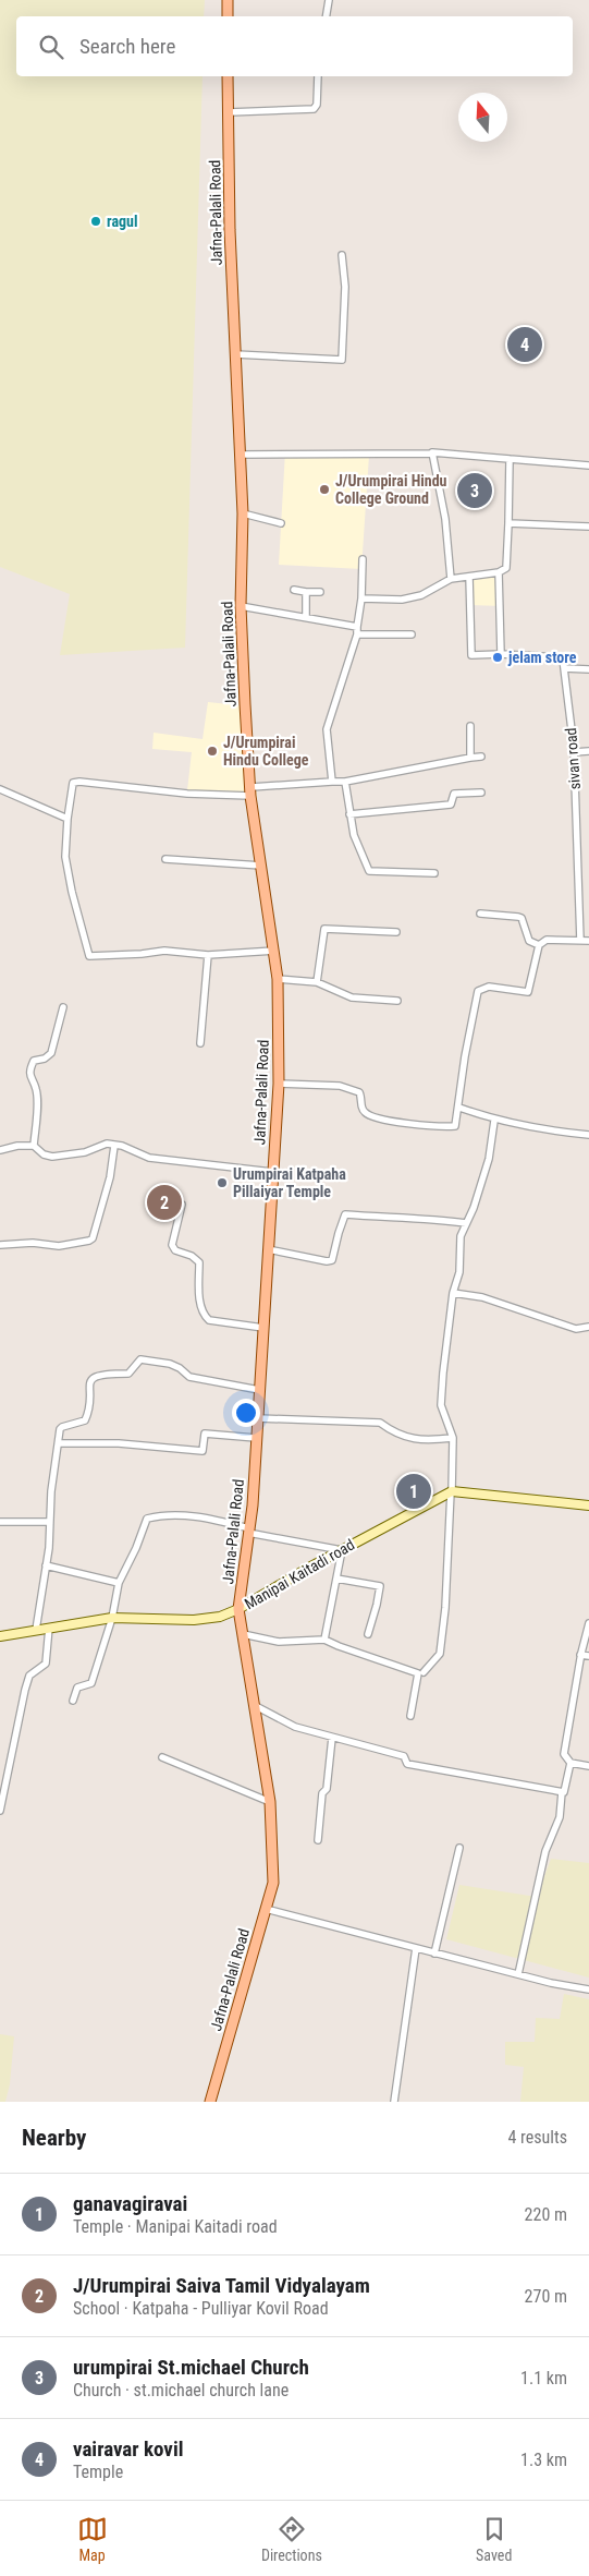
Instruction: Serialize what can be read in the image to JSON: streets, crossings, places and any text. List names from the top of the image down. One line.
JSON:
{"streets":{"main road":["Jafna-Palali Road","Manipai Kaitadi road"],"street":["sivan road"]},"crossings":[["Jafna-Palali Road","Manipai Kaitadi road"]],"places":["ragul","J/Urumpirai Hindu College Ground","jelam store","J/Urumpirai Hindu College","Urumpirai Katpaha Pillaiyar Temple"],"north":"top","page":{"search":"Search here","pins":["4","3","2","1"],"heading":["Nearby","4 results"],"list":[{"mark":"1","name":"ganavagiravai","note":"Temple · Manipai Kaitadi road","value":"220 m"},{"mark":"2","name":"J/Urumpirai Saiva Tamil Vidyalayam","note":"School · Katpaha - Pulliyar Kovil Road","value":"270 m"},{"mark":"3","name":"urumpirai St.michael Church","note":"Church · st.michael church lane","value":"1.1 km"},{"mark":"4","name":"vairavar kovil","note":"Temple","value":"1.3 km"}],"nav":["Map","Directions","Saved"]}}
